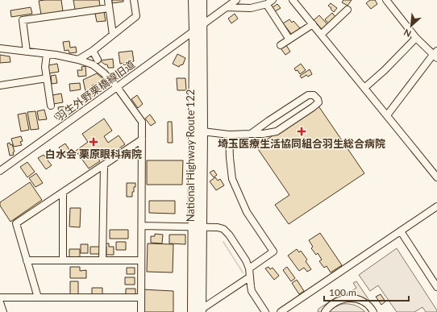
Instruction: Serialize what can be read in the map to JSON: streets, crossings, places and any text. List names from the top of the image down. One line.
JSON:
{"streets":{"highway":["National Highway Route 122"],"street":["羽生外野栗橋線旧道"]},"crossings":[["羽生外野栗橋線旧道","National Highway Route 122"]],"places":{"health":["埼玉医療生活協同組合羽生総合病院","白水会 栗原眼科病院"]},"scale_bar":"100 m","north":"bottom left"}
